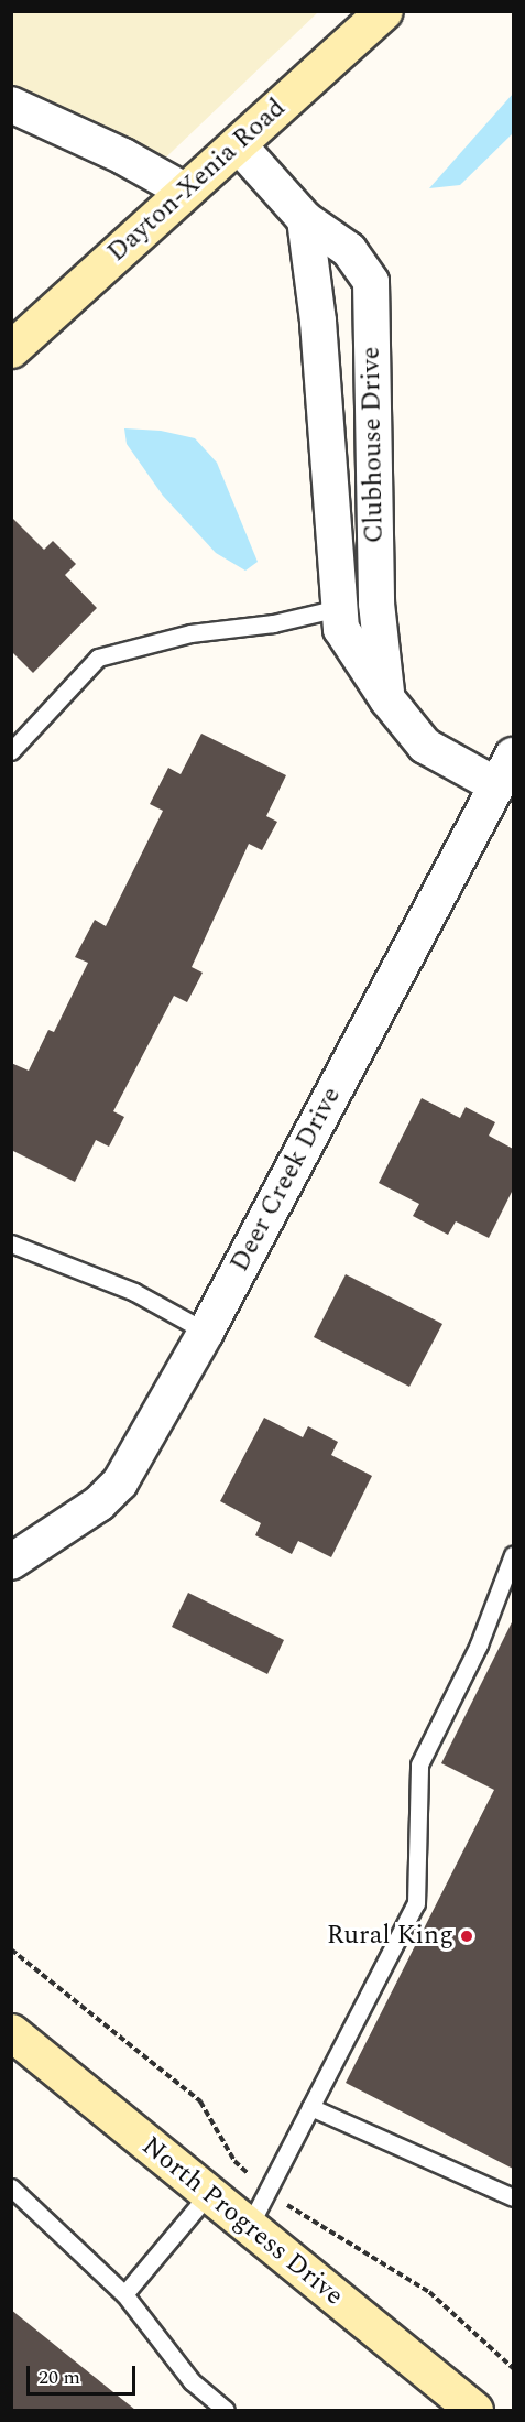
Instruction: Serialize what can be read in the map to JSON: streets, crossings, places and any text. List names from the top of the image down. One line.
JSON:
{"streets":{"street":["Dayton-Xenia Road","Clubhouse Drive","Deer Creek Drive","North Progress Drive"]},"crossings":[["Dayton-Xenia Road","Clubhouse Drive"],["Clubhouse Drive","Deer Creek Drive"]],"places":["Rural King"],"scale_bar":"20 m"}
